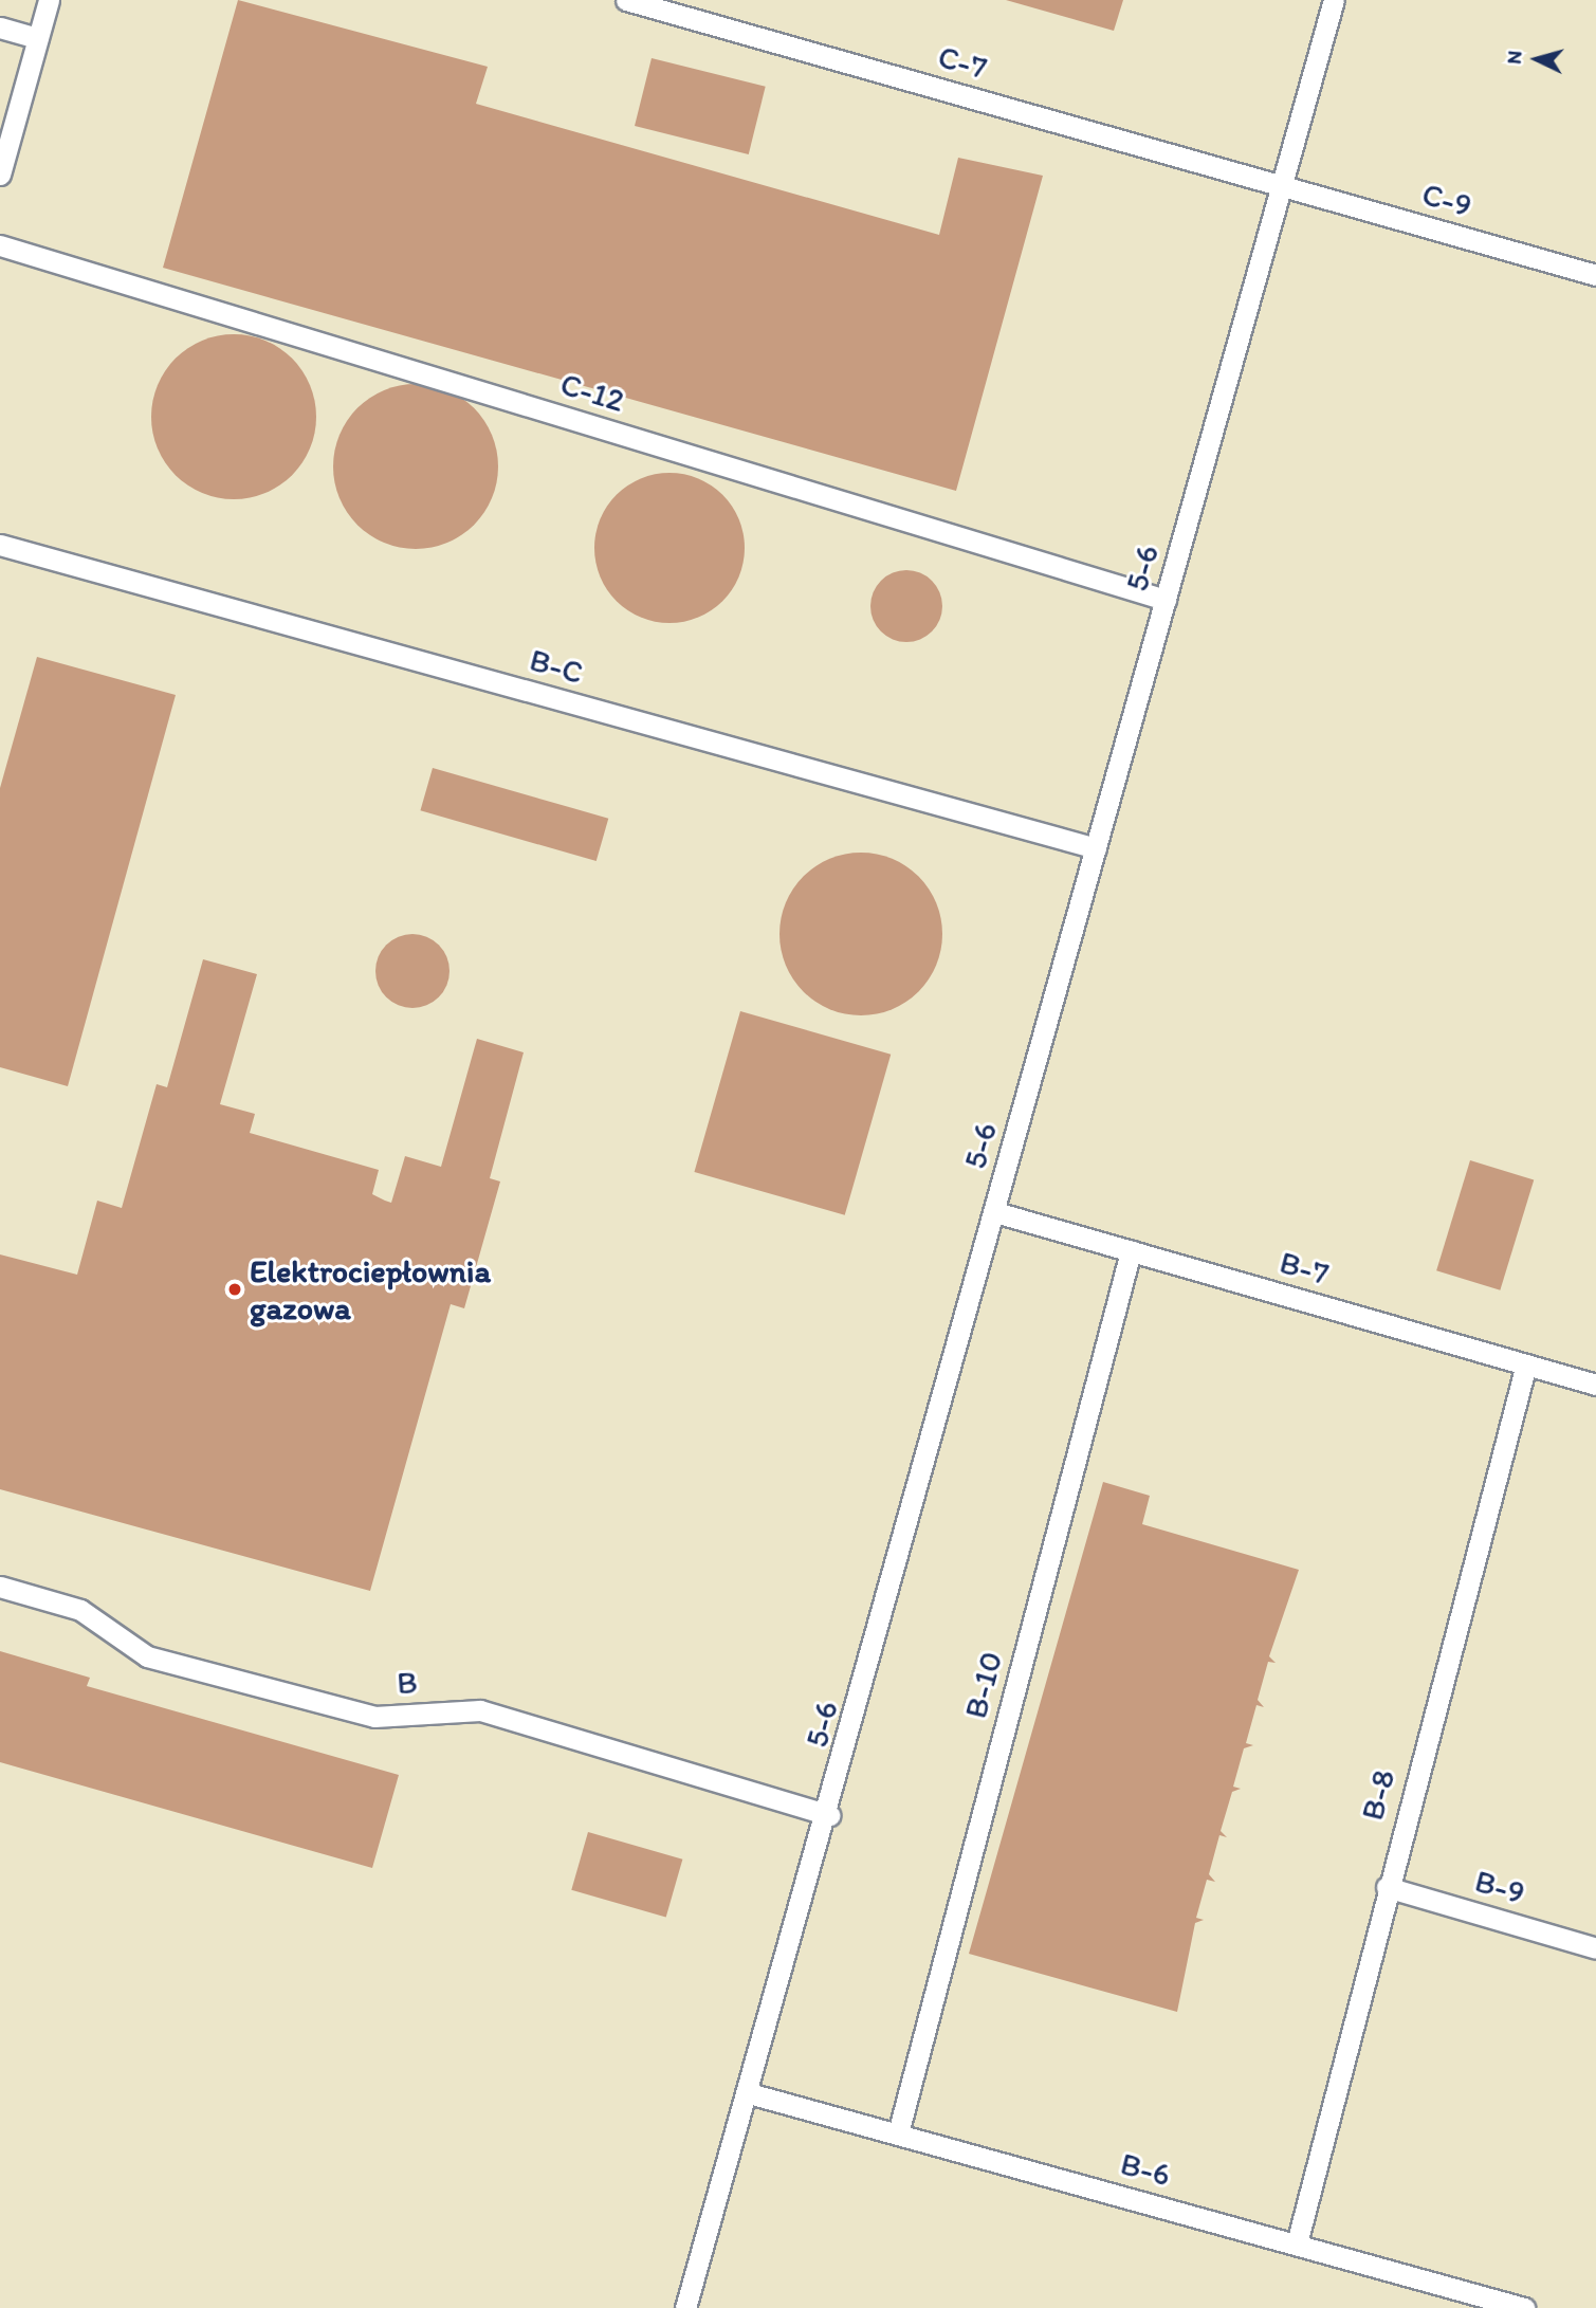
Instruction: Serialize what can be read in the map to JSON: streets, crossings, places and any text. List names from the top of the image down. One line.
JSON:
{"streets":{"lane":["C-7","C-9","C-12","5-6","B-C","B-7","B","B-10","B-8","B-9","B-6"]},"crossings":[["C-7","C-9"],["C-7","5-6"],["C-9","5-6"],["C-12","5-6"],["5-6","B-C"],["5-6","B-7"],["5-6","B"],["5-6","B-6"],["B-7","B-10"],["B-7","B-8"],["B-10","B-6"],["B-8","B-9"],["B-8","B-6"]],"places":["Elektrociepłownia gazowa"],"north":"left"}
